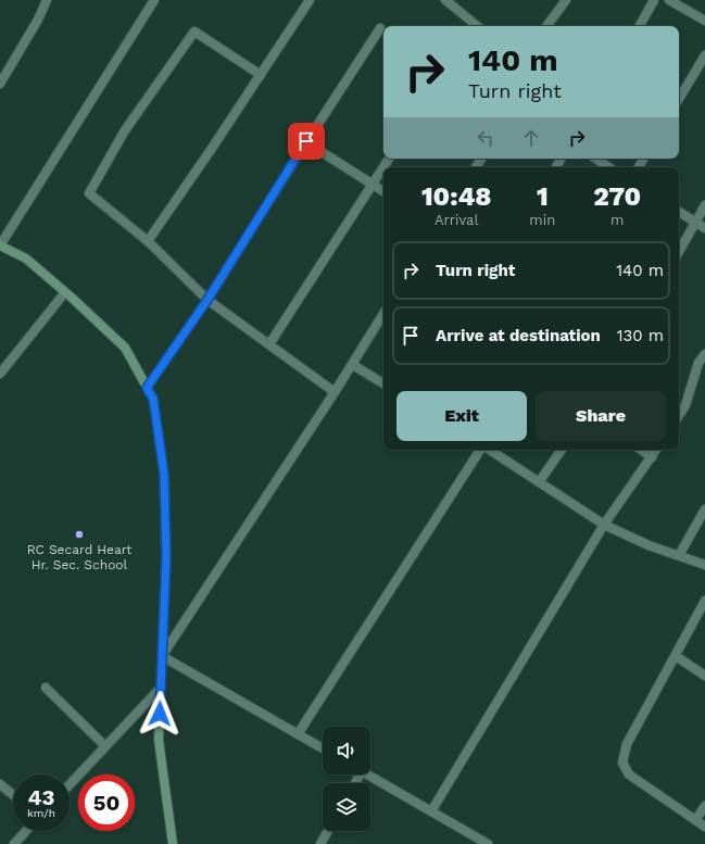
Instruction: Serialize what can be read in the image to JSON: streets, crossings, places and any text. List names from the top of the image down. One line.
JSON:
{"places":["RC Secard Heart Hr. Sec. School"],"page":{"turn":["140 m","Turn right"],"eta":["10:48","Arrival","1","min","270","m"],"list":[{"name":"Turn right","value":"140 m"},{"name":"Arrive at destination","value":"130 m"}],"buttons":["Exit","Share"],"speed":"43 km/h","limit":"50"}}
